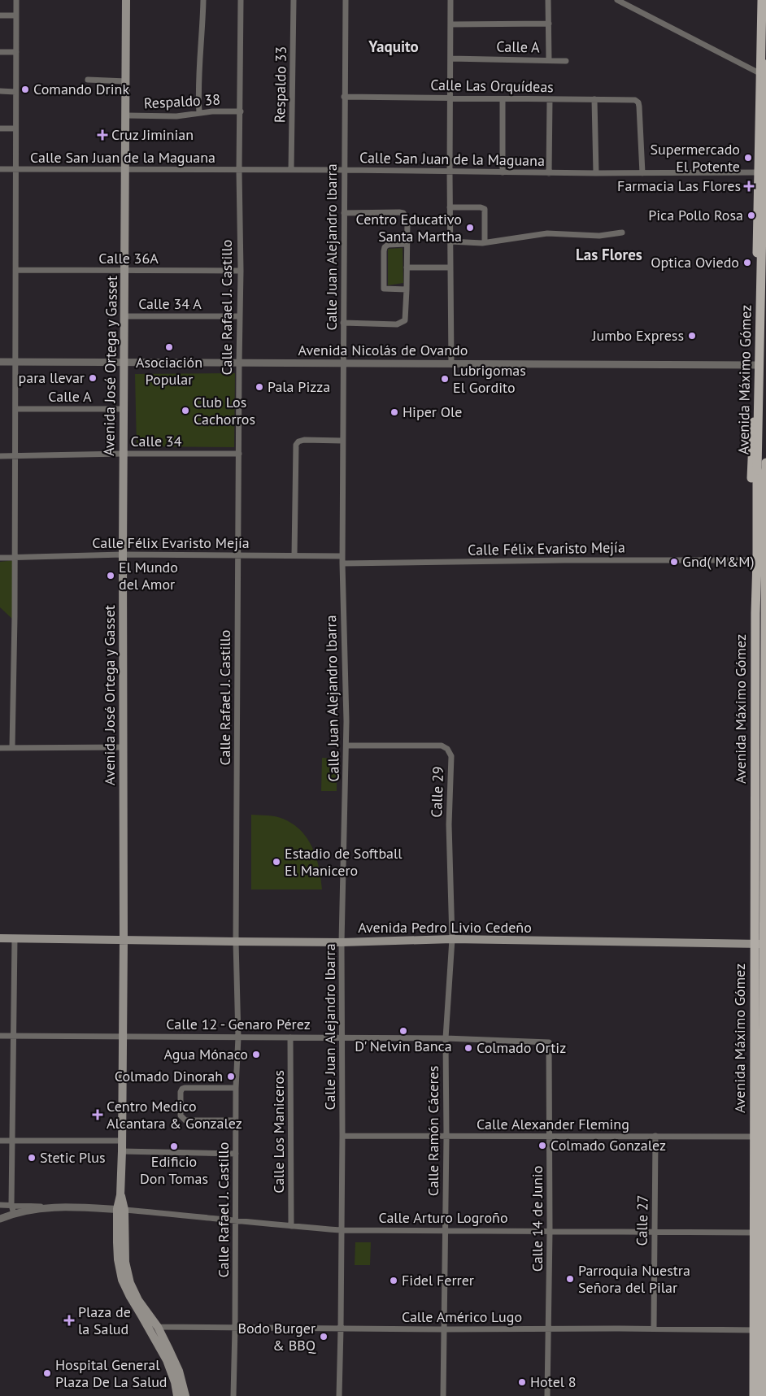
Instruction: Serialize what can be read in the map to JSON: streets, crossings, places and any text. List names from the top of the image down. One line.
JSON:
{"streets":{"main road":["Avenida Nicolás de Ovando","Avenida José Ortega y Gasset","Avenida Máximo Gómez","Avenida Pedro Livio Cedeño"],"street":["Calle A","Respaldo 33","Calle Las Orquídeas","Respaldo 38","Calle San Juan de la Maguana","Calle Juan Alejandro lbarra","Calle 36A","Calle 34 A","Calle Rafael J. Castillo","Calle 34","Calle Félix Evaristo Mejía","Calle 29","Calle 12 - Genaro Pérez","Calle Alexander Fleming","Calle Ramón Cáceres","Calle Los Maniceros","Calle Arturo Logroño","Calle 14 de Junio","Calle 27","Calle Américo Lugo"]},"crossings":[["Calle A","Avenida José Ortega y Gasset"],["Respaldo 33","Calle San Juan de la Maguana"],["Calle Las Orquídeas","Calle San Juan de la Maguana"],["Calle Las Orquídeas","Calle Juan Alejandro lbarra"],["Respaldo 38","Calle Rafael J. Castillo"],["Respaldo 38","Avenida José Ortega y Gasset"],["Calle San Juan de la Maguana","Calle Juan Alejandro lbarra"],["Calle San Juan de la Maguana","Calle Rafael J. Castillo"],["Calle San Juan de la Maguana","Avenida José Ortega y Gasset"],["Calle Juan Alejandro lbarra","Avenida Nicolás de Ovando"],["Calle Juan Alejandro lbarra","Calle Félix Evaristo Mejía"],["Calle Juan Alejandro lbarra","Calle 29"],["Calle Juan Alejandro lbarra","Avenida Pedro Livio Cedeño"],["Calle Juan Alejandro lbarra","Calle 12 - Genaro Pérez"],["Calle Juan Alejandro lbarra","Calle Alexander Fleming"],["Calle Juan Alejandro lbarra","Calle Arturo Logroño"],["Calle Juan Alejandro lbarra","Calle Américo Lugo"],["Calle 36A","Calle Rafael J. Castillo"],["Calle 36A","Avenida José Ortega y Gasset"],["Calle 34 A","Calle Rafael J. Castillo"],["Calle 34 A","Avenida José Ortega y Gasset"],["Calle Rafael J. Castillo","Avenida Nicolás de Ovando"],["Calle Rafael J. Castillo","Calle 34"],["Calle Rafael J. Castillo","Calle Félix Evaristo Mejía"],["Calle Rafael J. Castillo","Avenida Pedro Livio Cedeño"],["Calle Rafael J. Castillo","Calle 12 - Genaro Pérez"],["Calle Rafael J. Castillo","Calle Arturo Logroño"],["Calle Rafael J. Castillo","Calle Américo Lugo"],["Avenida Nicolás de Ovando","Avenida José Ortega y Gasset"],["Avenida José Ortega y Gasset","Calle 34"],["Avenida José Ortega y Gasset","Calle Félix Evaristo Mejía"],["Avenida José Ortega y Gasset","Avenida Pedro Livio Cedeño"],["Avenida José Ortega y Gasset","Calle 12 - Genaro Pérez"],["Avenida José Ortega y Gasset","Calle Arturo Logroño"],["Avenida José Ortega y Gasset","Calle Américo Lugo"],["Avenida Máximo Gómez","Avenida Pedro Livio Cedeño"],["Avenida Máximo Gómez","Calle Alexander Fleming"],["Avenida Máximo Gómez","Calle Arturo Logroño"],["Avenida Máximo Gómez","Calle Américo Lugo"],["Calle 29","Avenida Pedro Livio Cedeño"],["Calle 29","Calle Ramón Cáceres"],["Avenida Pedro Livio Cedeño","Calle Ramón Cáceres"],["Calle 12 - Genaro Pérez","Calle Ramón Cáceres"],["Calle 12 - Genaro Pérez","Calle Los Maniceros"],["Calle 12 - Genaro Pérez","Calle 14 de Junio"],["Calle Alexander Fleming","Calle Ramón Cáceres"],["Calle Alexander Fleming","Calle 14 de Junio"],["Calle Alexander Fleming","Calle 27"],["Calle Ramón Cáceres","Calle Arturo Logroño"],["Calle Ramón Cáceres","Calle Américo Lugo"],["Calle Los Maniceros","Calle Arturo Logroño"],["Calle Arturo Logroño","Calle 14 de Junio"],["Calle Arturo Logroño","Calle 27"],["Calle 14 de Junio","Calle Américo Lugo"],["Calle 27","Calle Américo Lugo"]],"districts":["Yaquito","Las Flores"],"places":{"other":["Comando Drink","Supermercado El Potente","Pica Pollo Rosa","Centro Educativo Santa Martha","Optica Oviedo","Jumbo Express","Asociación Popular","para llevar","Lubrigomas El Gordito","Pala Pizza","Club Los Cachorros","Hiper Ole","Gnd( M&M)","El Mundo del Amor","Estadio de Softball El Manicero","D' Nelvin Banca","Colmado Ortiz","Agua Mónaco","Colmado Dinorah","Colmado Gonzalez","Edificio Don Tomas","Stetic Plus","Parroquia Nuestra Señora del Pilar","Fidel Ferrer","Bodo Burger & BBQ","Hospital General Plaza De La Salud","Hotel 8"],"health":["Cruz Jiminian","Farmacia Las Flores","Centro Medico Alcantara & Gonzalez","Plaza de la Salud"]}}
